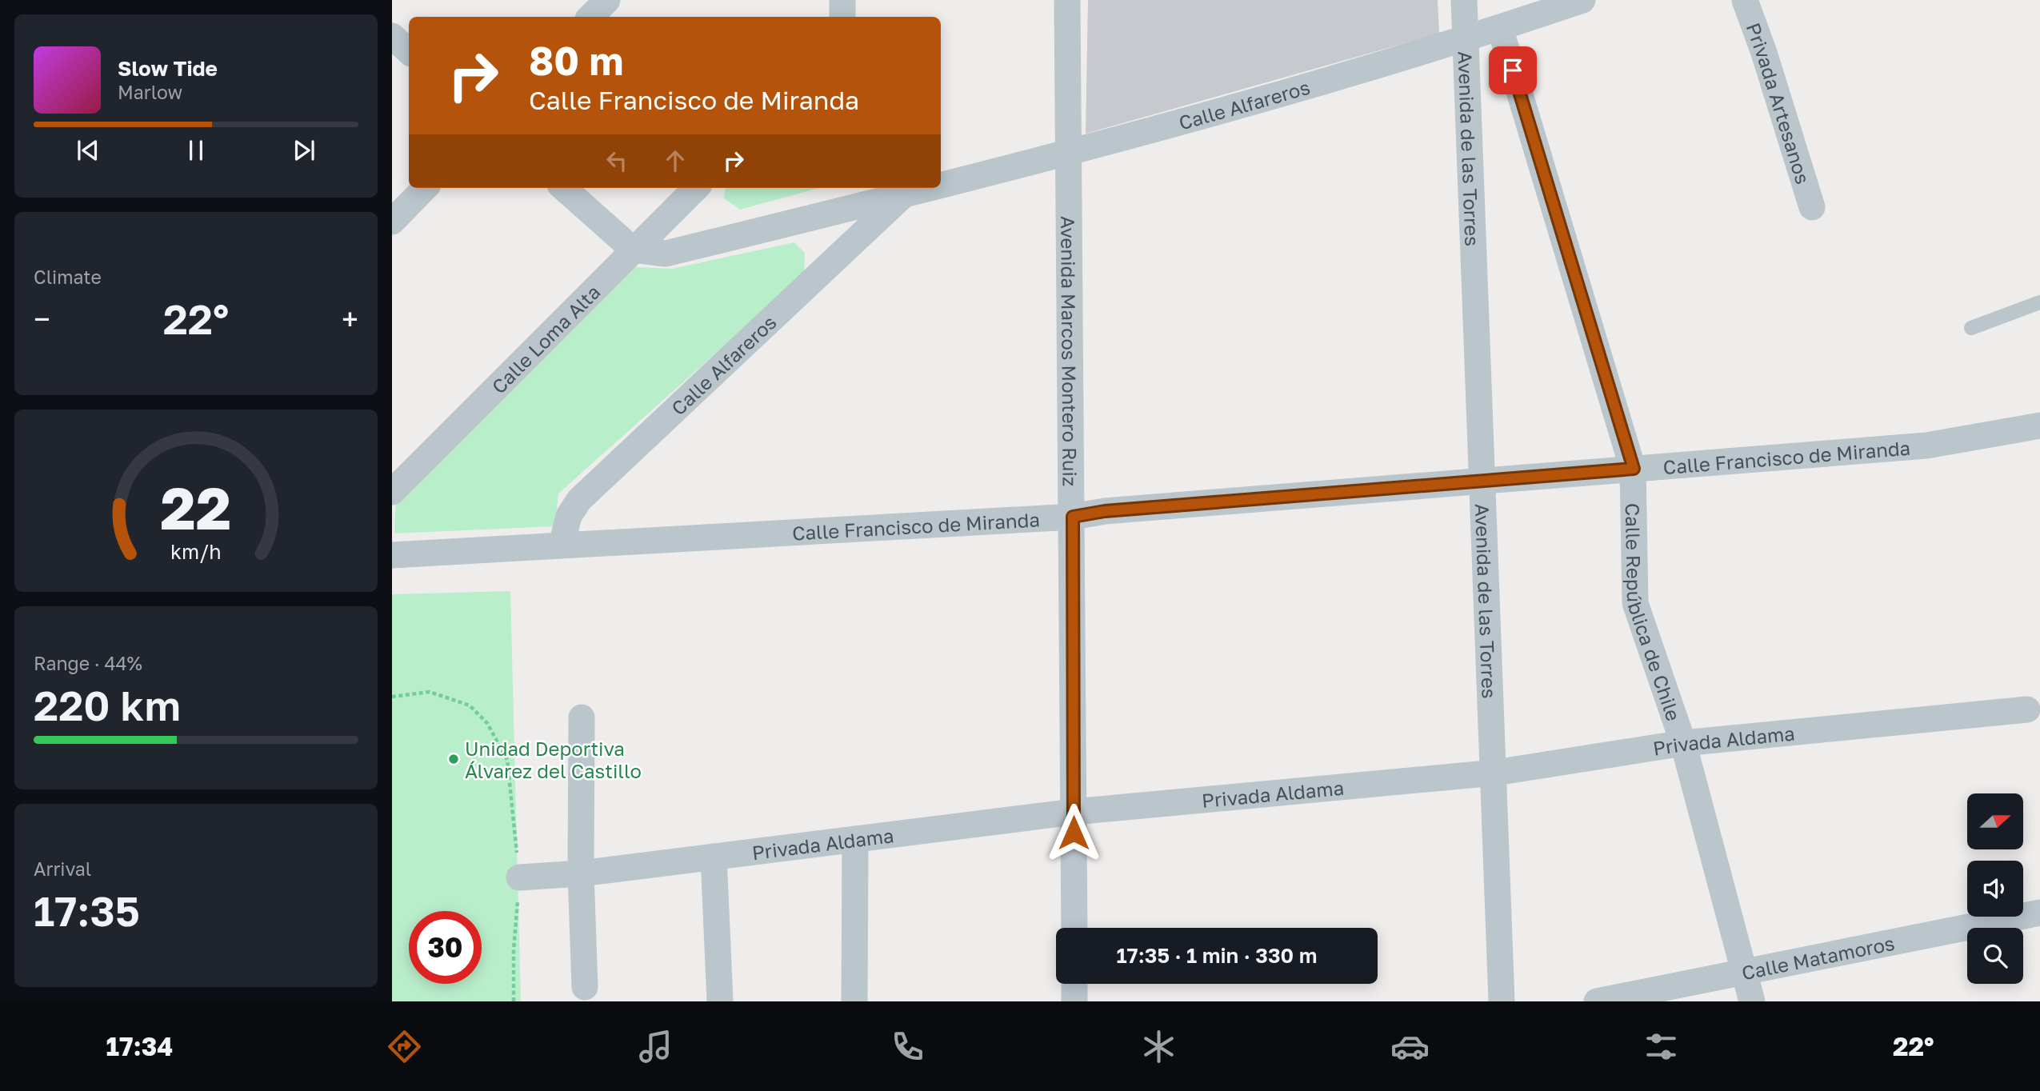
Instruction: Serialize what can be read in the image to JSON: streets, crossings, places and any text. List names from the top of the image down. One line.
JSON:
{"streets":{"street":["Calle Alfareros","Privada Artesanos","Avenida de las Torres","Calle Loma Alta","Avenida Marcos Montero Ruiz","Calle Francisco de Miranda","Calle República de Chile","Privada Aldama","Calle Matamoros"]},"crossings":[["Calle Alfareros","Avenida de las Torres"],["Calle Alfareros","Calle Loma Alta"],["Calle Alfareros","Avenida Marcos Montero Ruiz"],["Calle Alfareros","Calle Francisco de Miranda"],["Calle Alfareros","Calle República de Chile"],["Avenida de las Torres","Calle Francisco de Miranda"],["Avenida de las Torres","Privada Aldama"],["Avenida Marcos Montero Ruiz","Calle Francisco de Miranda"],["Avenida Marcos Montero Ruiz","Privada Aldama"],["Calle Francisco de Miranda","Calle República de Chile"],["Calle República de Chile","Privada Aldama"],["Calle República de Chile","Calle Matamoros"]],"places":["Unidad Deportiva Álvarez del Castillo"],"north":"right","page":{"turn":["80 m","Calle Francisco de Miranda"],"song":["Slow Tide","Marlow"],"tile":["Climate",["Range · 44%","220 km"],["Arrival","17:35"]],"heat":["−","22°","+"],"limit":"30","trip":"17:35 · 1 min · 330 m","tabs":["17:34","22°"],"gauge":["22","km/h"]}}
